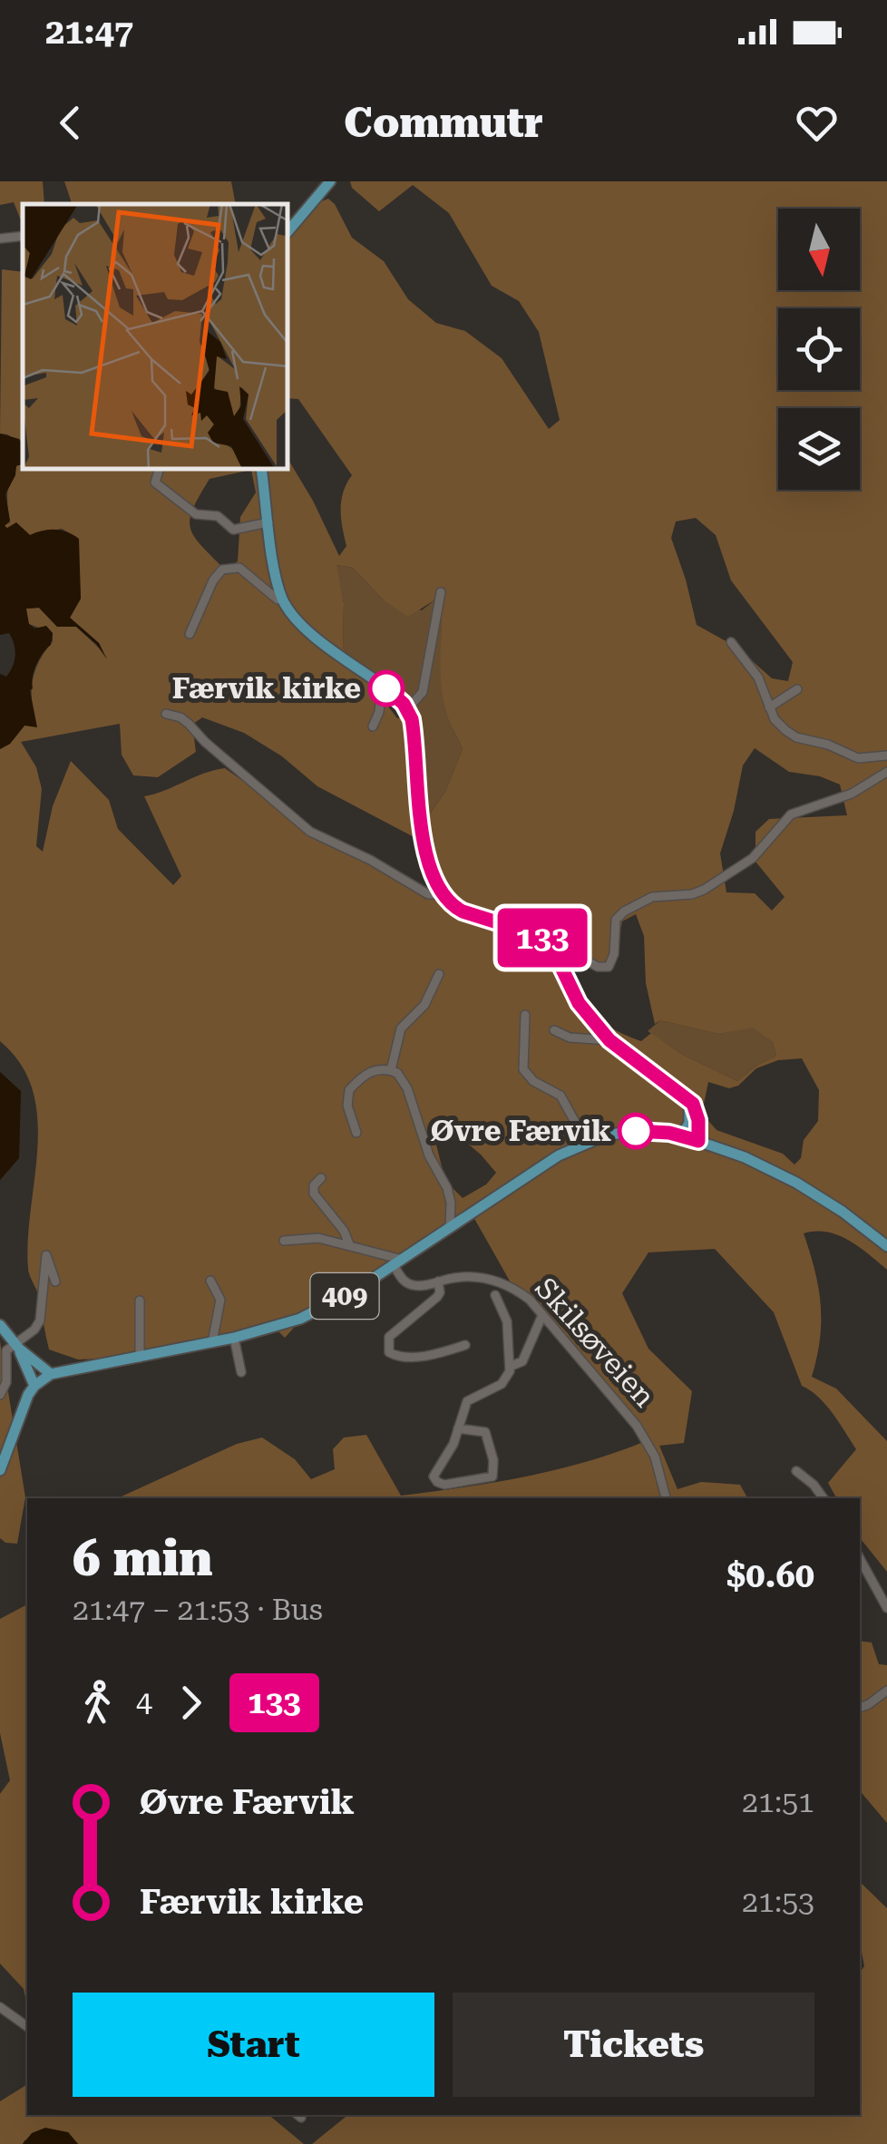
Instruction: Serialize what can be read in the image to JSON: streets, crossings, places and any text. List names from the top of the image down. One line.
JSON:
{"streets":{"main road":["409"],"street":["Skilsøveien"]},"crossings":[["409","Skilsøveien"]],"places":["Færvik kirke","Øvre Færvik"],"lines":["bus line 133"],"north":"bottom","page":{"status":"21:47","header":"Commutr","on_map":"133","heading":["6 min","21:47 – 21:53 · Bus","$0.60"],"legs":["4","133"],"list":[{"name":"Øvre Færvik","value":"21:51"},{"name":"Færvik kirke","value":"21:53"}],"buttons":["Start","Tickets"]}}
